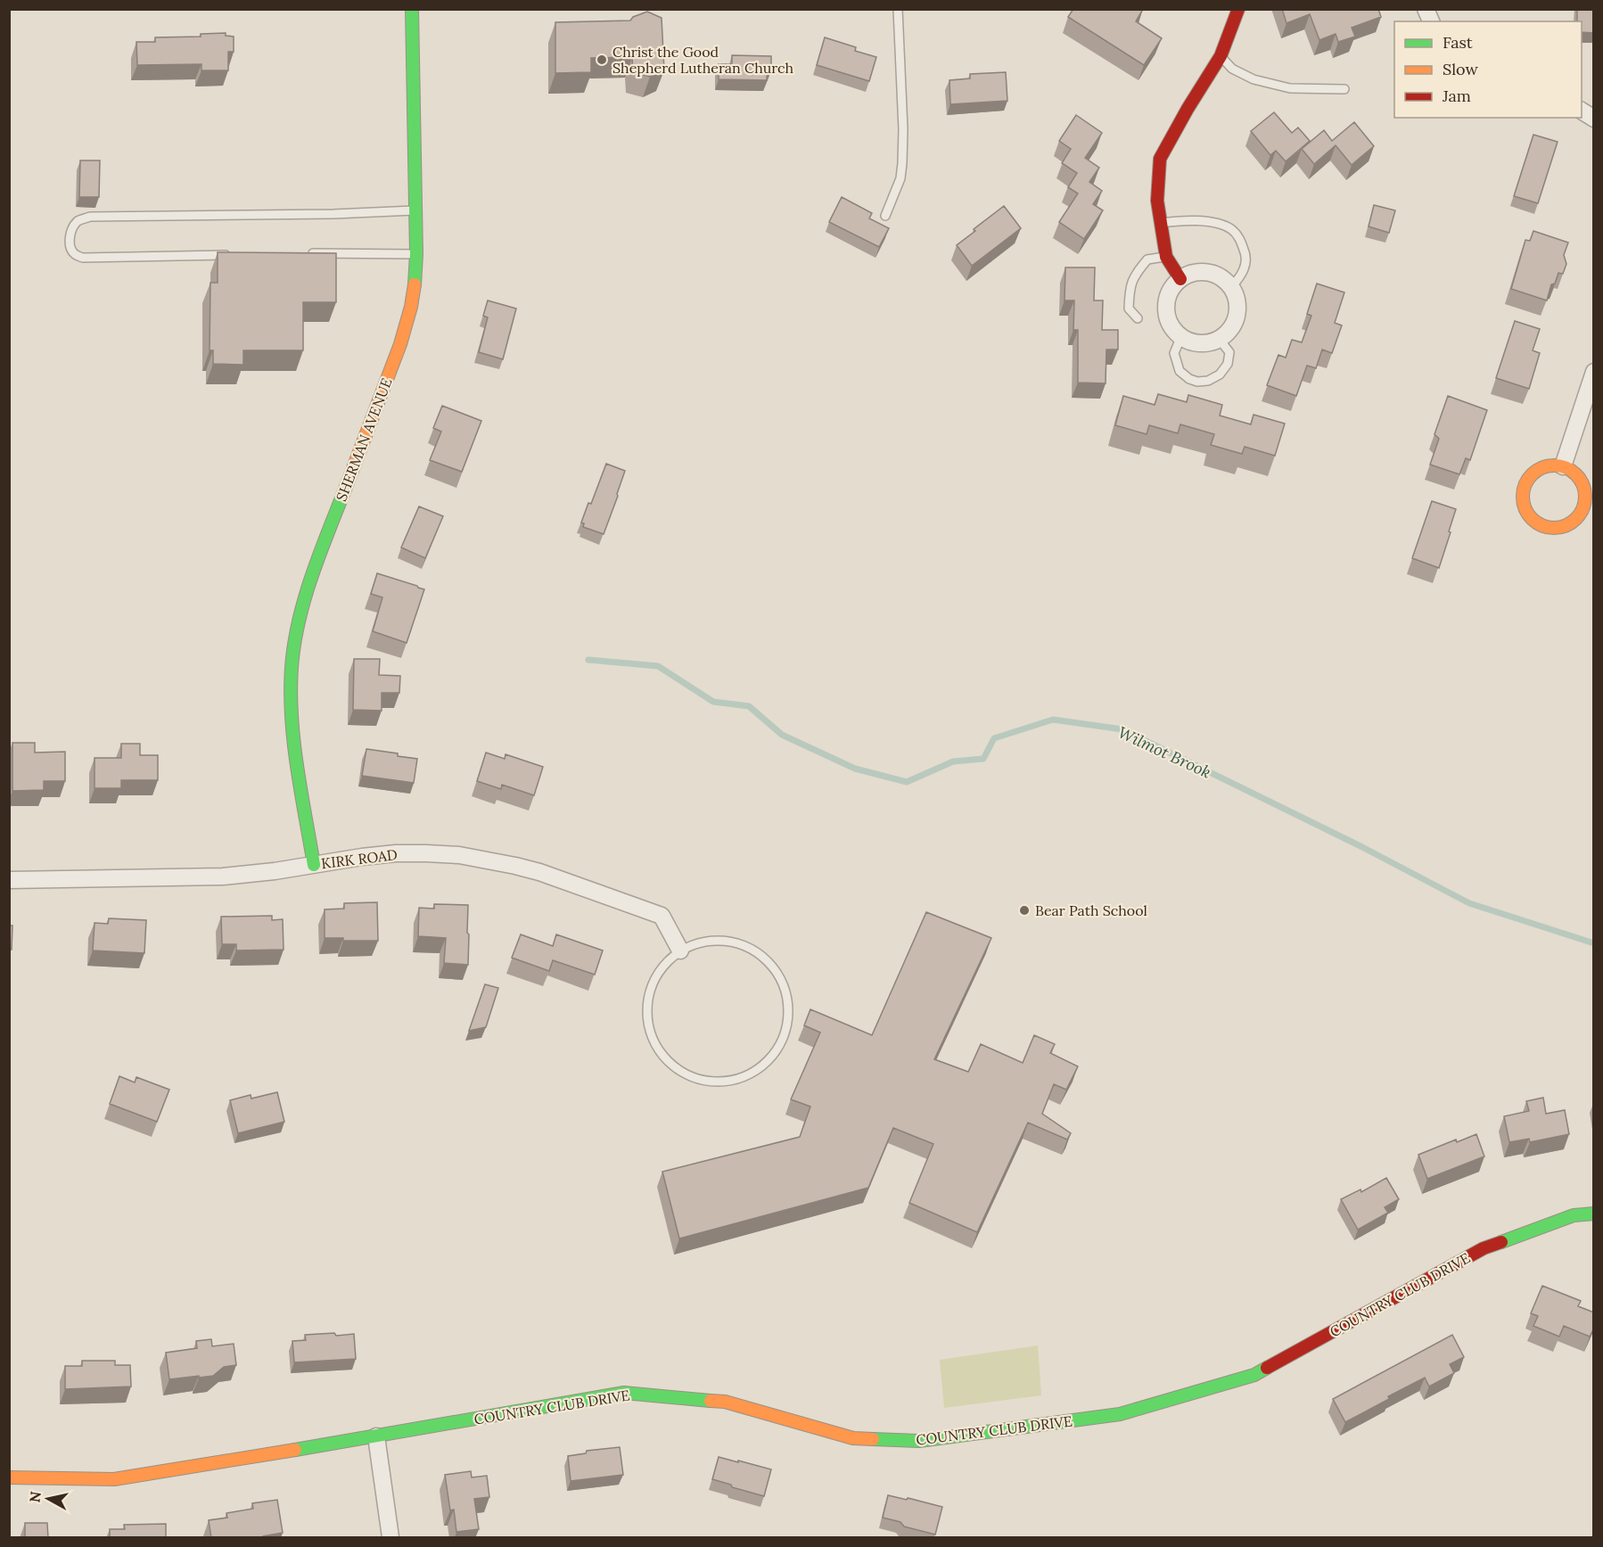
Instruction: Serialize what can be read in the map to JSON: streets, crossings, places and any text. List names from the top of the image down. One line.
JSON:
{"streets":{"street":["SHERMAN AVENUE","KIRK ROAD","COUNTRY CLUB DRIVE"]},"crossings":[["SHERMAN AVENUE","KIRK ROAD"]],"water":["Wilmot Brook"],"places":["Christ the Good Shepherd Lutheran Church","Bear Path School"],"legend":["Fast","Slow","Jam"],"north":"left"}
